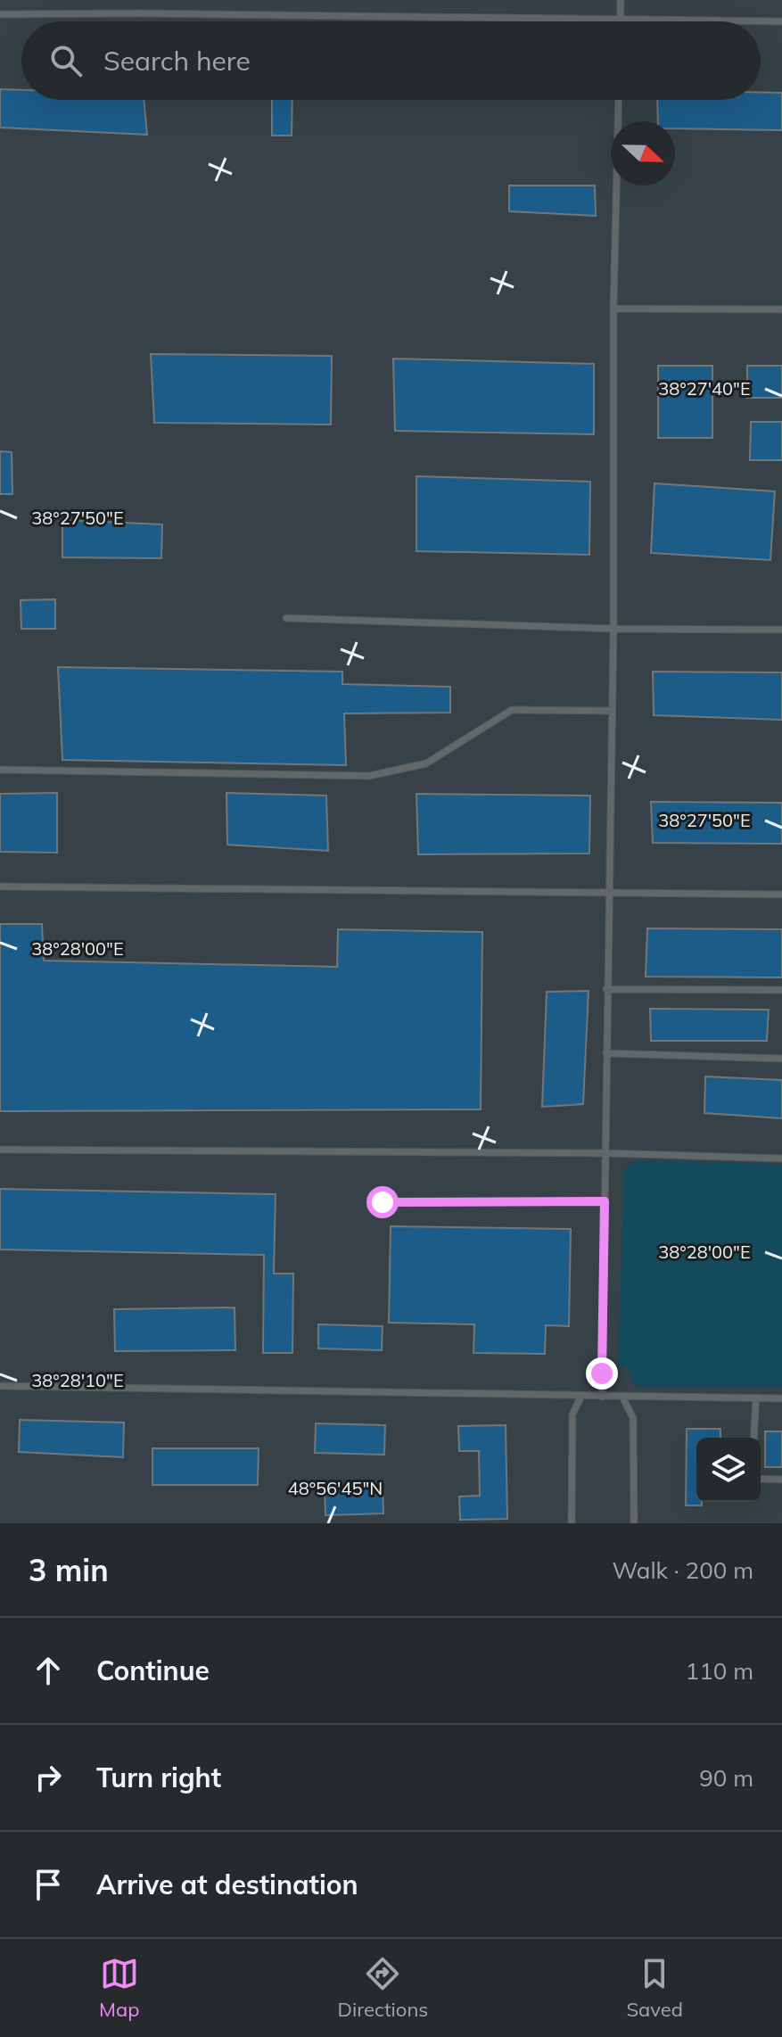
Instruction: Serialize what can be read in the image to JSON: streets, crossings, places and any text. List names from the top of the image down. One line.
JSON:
{"north":"right","page":{"search":"Search here","heading":["3 min","Walk · 200 m"],"list":[["Continue","110 m"],["Turn right","90 m"],"Arrive at destination"],"nav":["Map","Directions","Saved"]},"coordinates":["38°27'40\"E","38°27'50\"E","38°28'00\"E","38°28'10\"E","48°56'45\"N"]}
